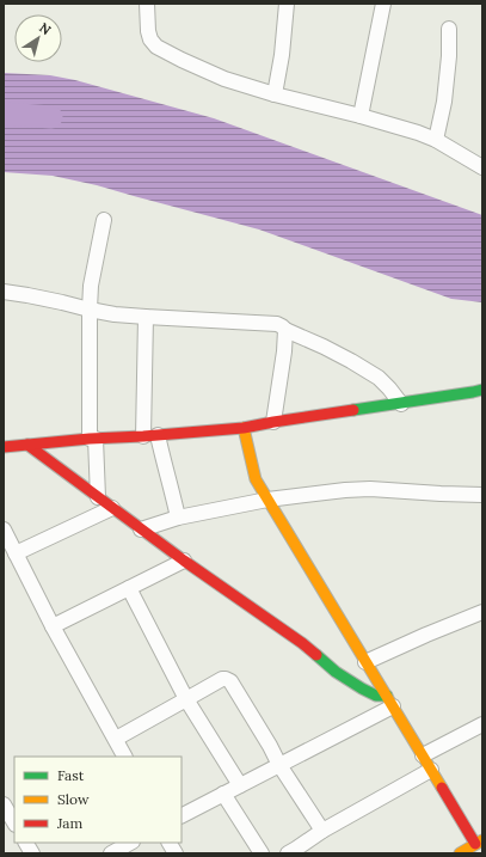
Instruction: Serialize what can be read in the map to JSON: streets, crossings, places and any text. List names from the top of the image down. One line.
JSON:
{"legend":["Fast","Slow","Jam"],"north":"top right"}
